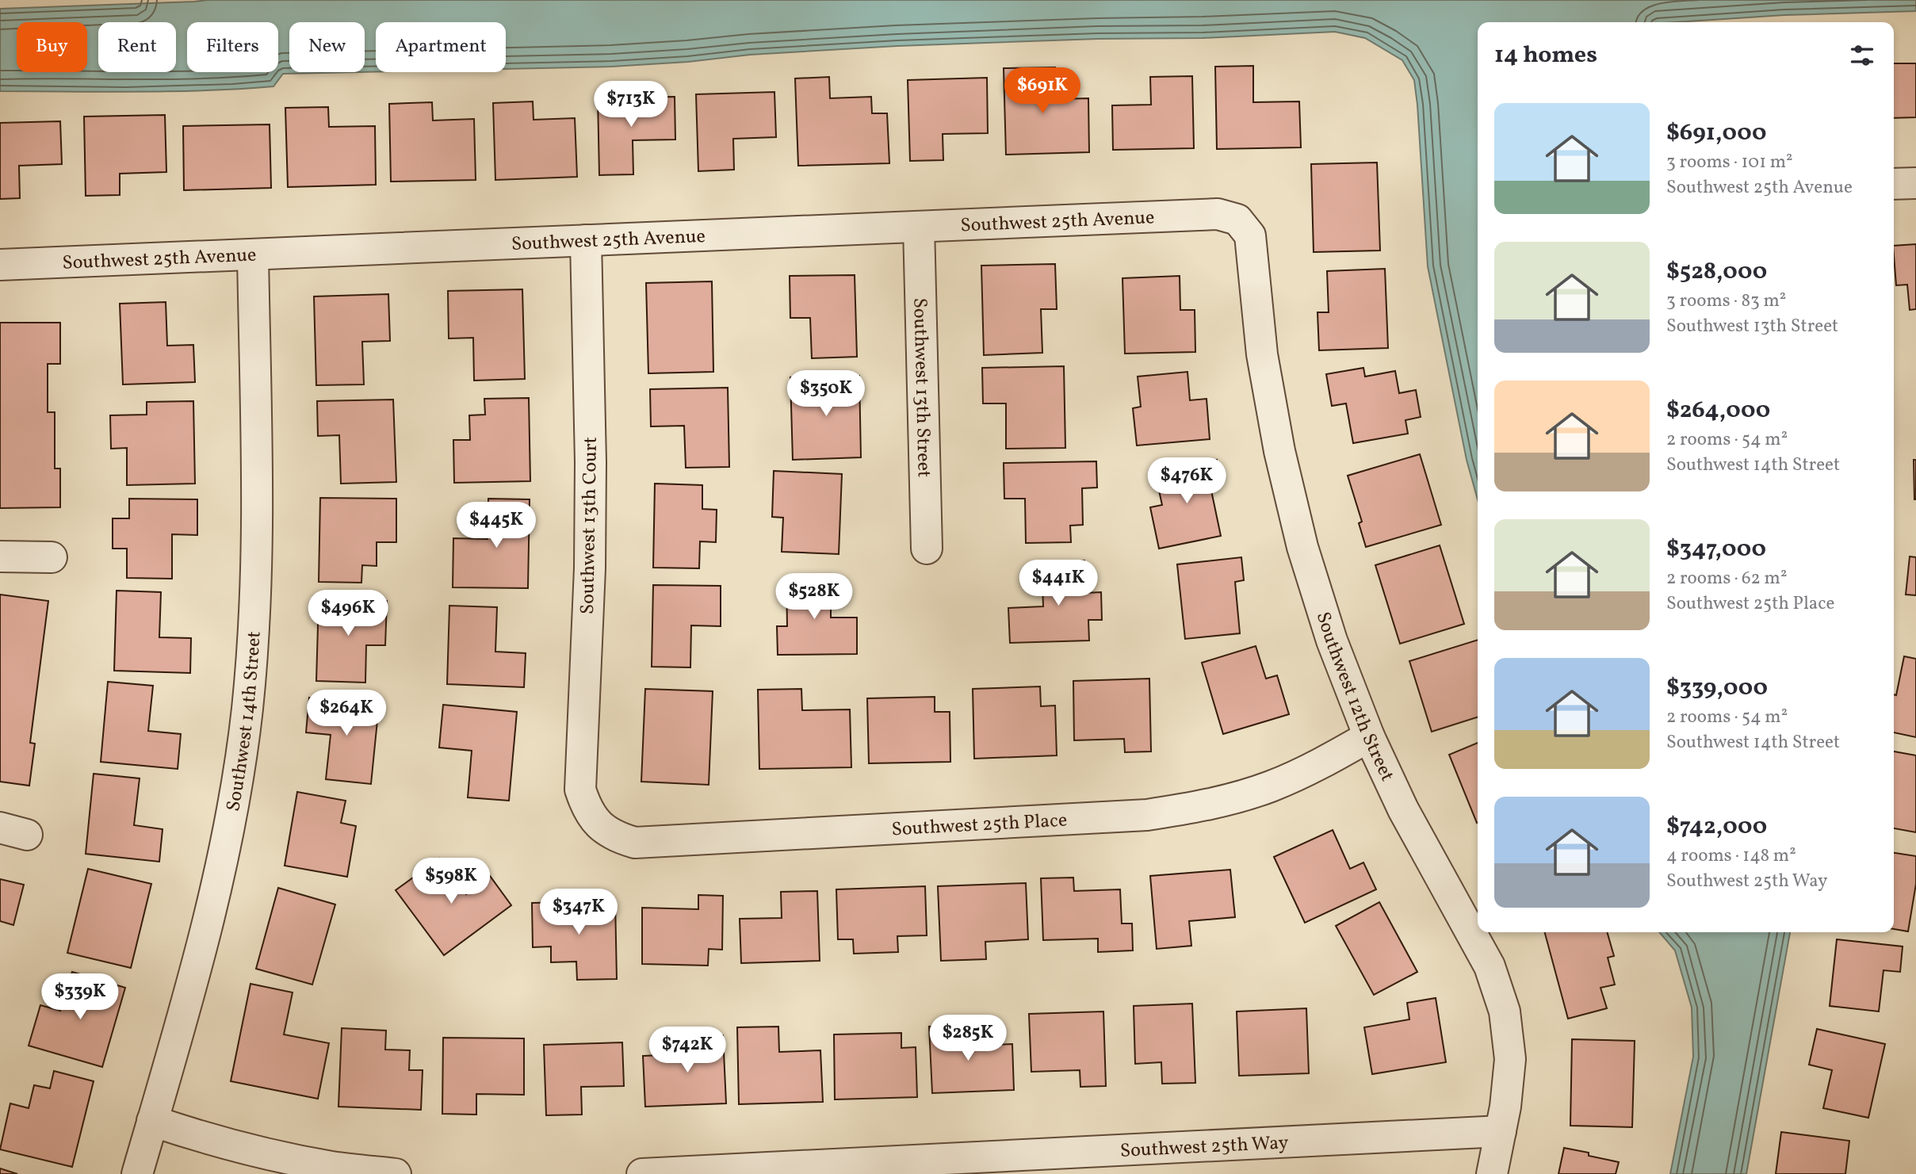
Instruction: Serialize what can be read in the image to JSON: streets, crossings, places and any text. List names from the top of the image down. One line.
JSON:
{"streets":{"street":["Southwest 25th Avenue","Southwest 13th Street","Southwest 13th Court","Southwest 12th Street","Southwest 14th Street","Southwest 25th Place","Southwest 25th Way"]},"crossings":[["Southwest 25th Avenue","Southwest 13th Street"],["Southwest 25th Avenue","Southwest 13th Court"],["Southwest 25th Avenue","Southwest 12th Street"],["Southwest 25th Avenue","Southwest 14th Street"],["Southwest 13th Court","Southwest 25th Place"],["Southwest 12th Street","Southwest 25th Place"],["Southwest 12th Street","Southwest 25th Way"]],"page":{"chip":["Buy","Rent","Filters","New","Apartment"],"heading":"14 homes","price":["$691K","$713K","$350K","$476K","$445K","$441K","$528K","$496K","$264K","$598K","$347K","$339K","$285K","$742K"],"list":[{"name":"$691,000","note":"3 rooms · 101 m² · Southwest 25th Avenue"},{"name":"$528,000","note":"3 rooms · 83 m² · Southwest 13th Street"},{"name":"$264,000","note":"2 rooms · 54 m² · Southwest 14th Street"},{"name":"$347,000","note":"2 rooms · 62 m² · Southwest 25th Place"},{"name":"$339,000","note":"2 rooms · 54 m² · Southwest 14th Street"},{"name":"$742,000","note":"4 rooms · 148 m² · Southwest 25th Way"}]}}
